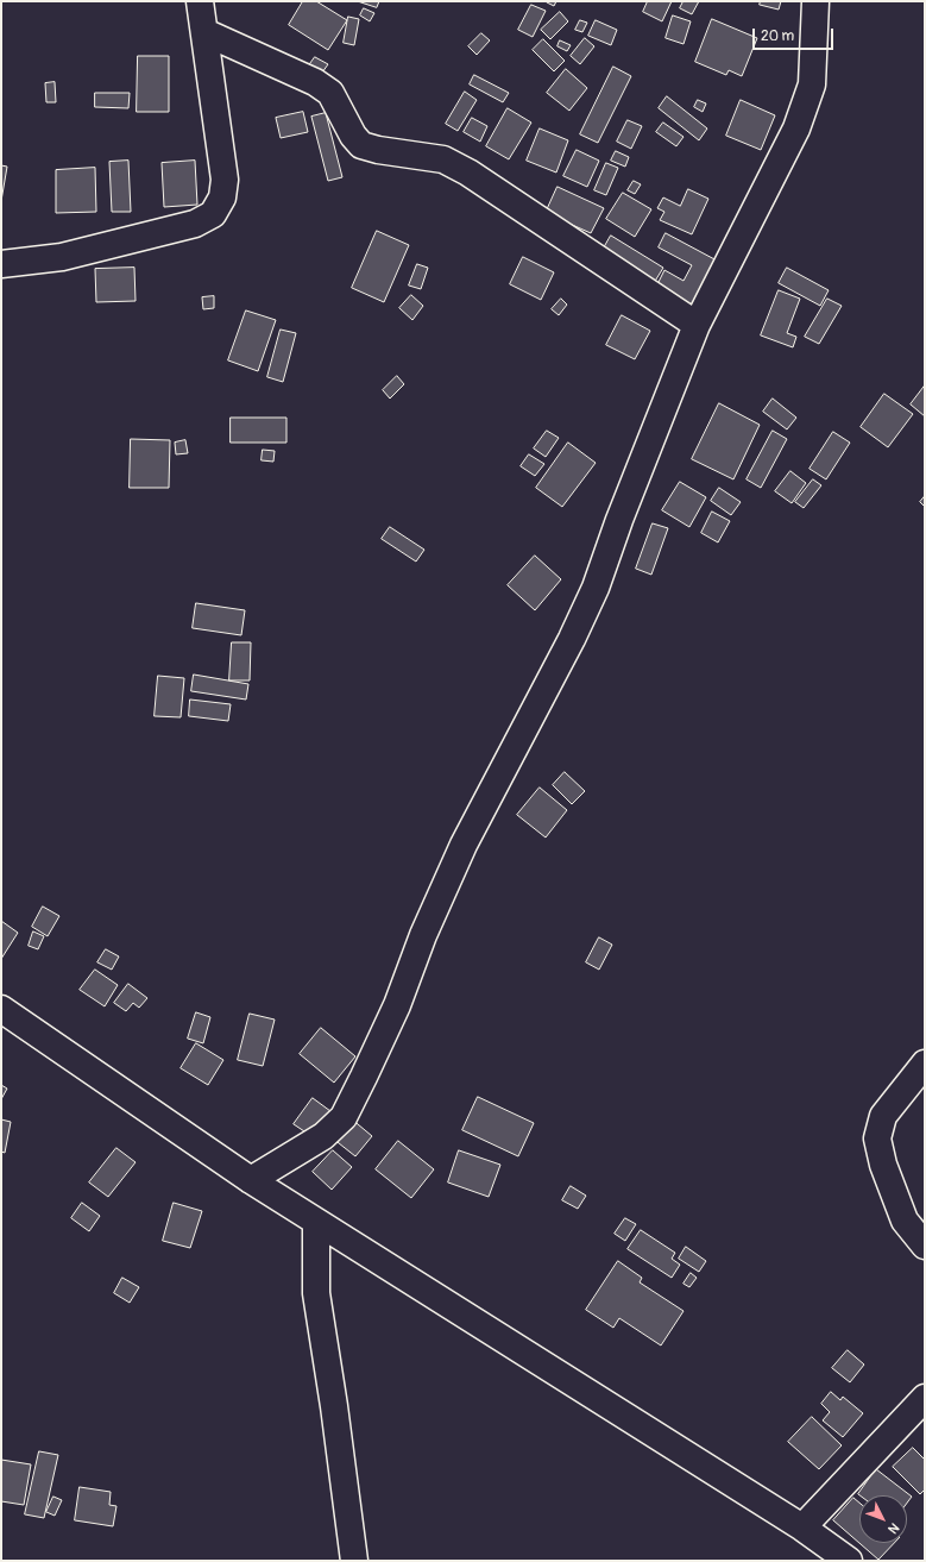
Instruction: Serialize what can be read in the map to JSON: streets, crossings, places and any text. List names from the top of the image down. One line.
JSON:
{"scale_bar":"20 m","north":"bottom right"}
